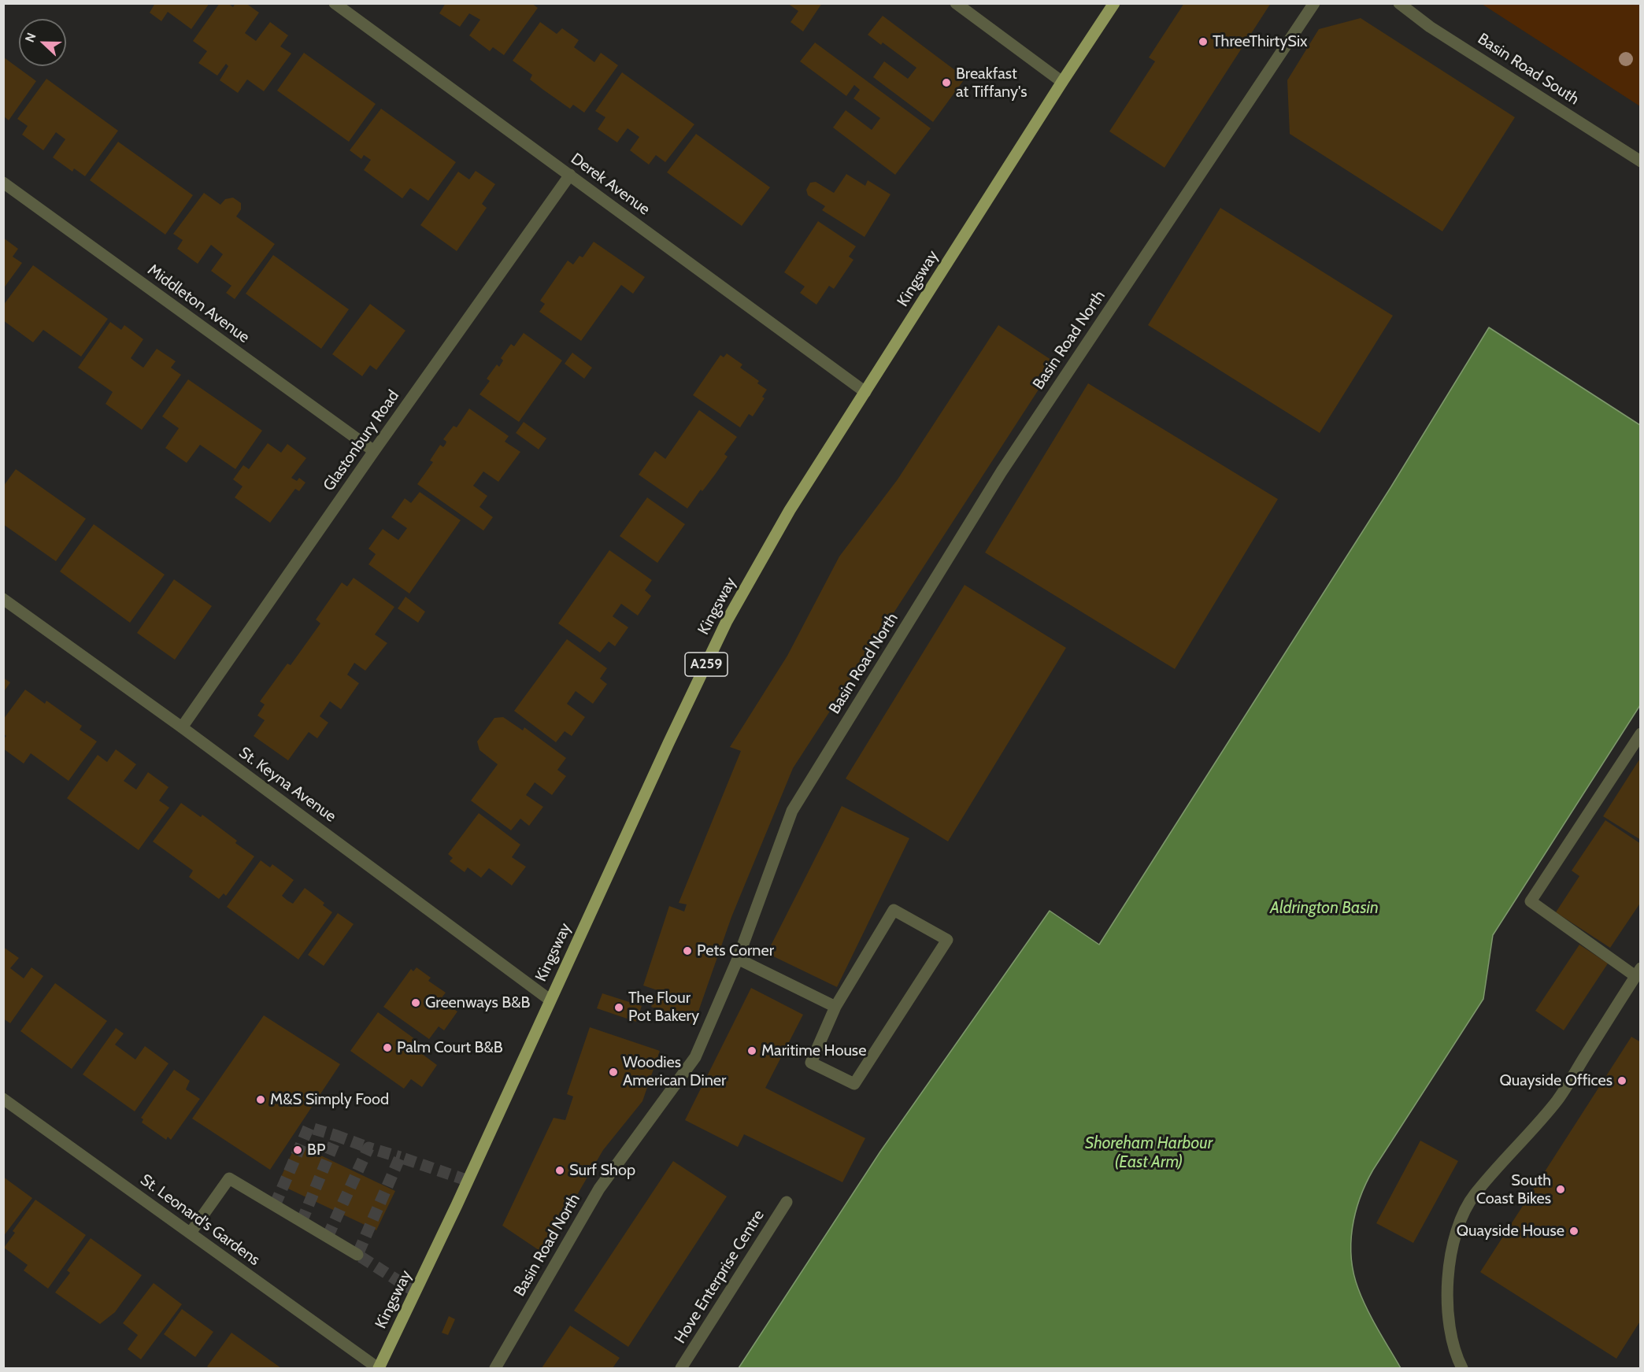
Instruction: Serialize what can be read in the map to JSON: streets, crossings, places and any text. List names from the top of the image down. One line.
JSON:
{"streets":{"main road":["Kingsway","A259"],"street":["Basin Road South","Derek Avenue","Middleton Avenue","Basin Road North","Glastonbury Road","St. Keyna Avenue","St. Leonard's Gardens","Hove Enterprise Centre"]},"crossings":[["Derek Avenue","Kingsway"],["Derek Avenue","Glastonbury Road"],["Kingsway","St. Keyna Avenue"],["Kingsway","St. Leonard's Gardens"],["Middleton Avenue","Glastonbury Road"],["Glastonbury Road","St. Keyna Avenue"]],"water":["Aldrington Basin","Shoreham Harbour (East Arm)"],"places":["ThreeThirtySix","Breakfast at Tiffany's","Pets Corner","Greenways B&B","The Flour Pot Bakery","Palm Court B&B","Maritime House","Woodies American Diner","Quayside Offices","M&S Simply Food","BP","Surf Shop","South Coast Bikes","Quayside House"],"north":"left"}
